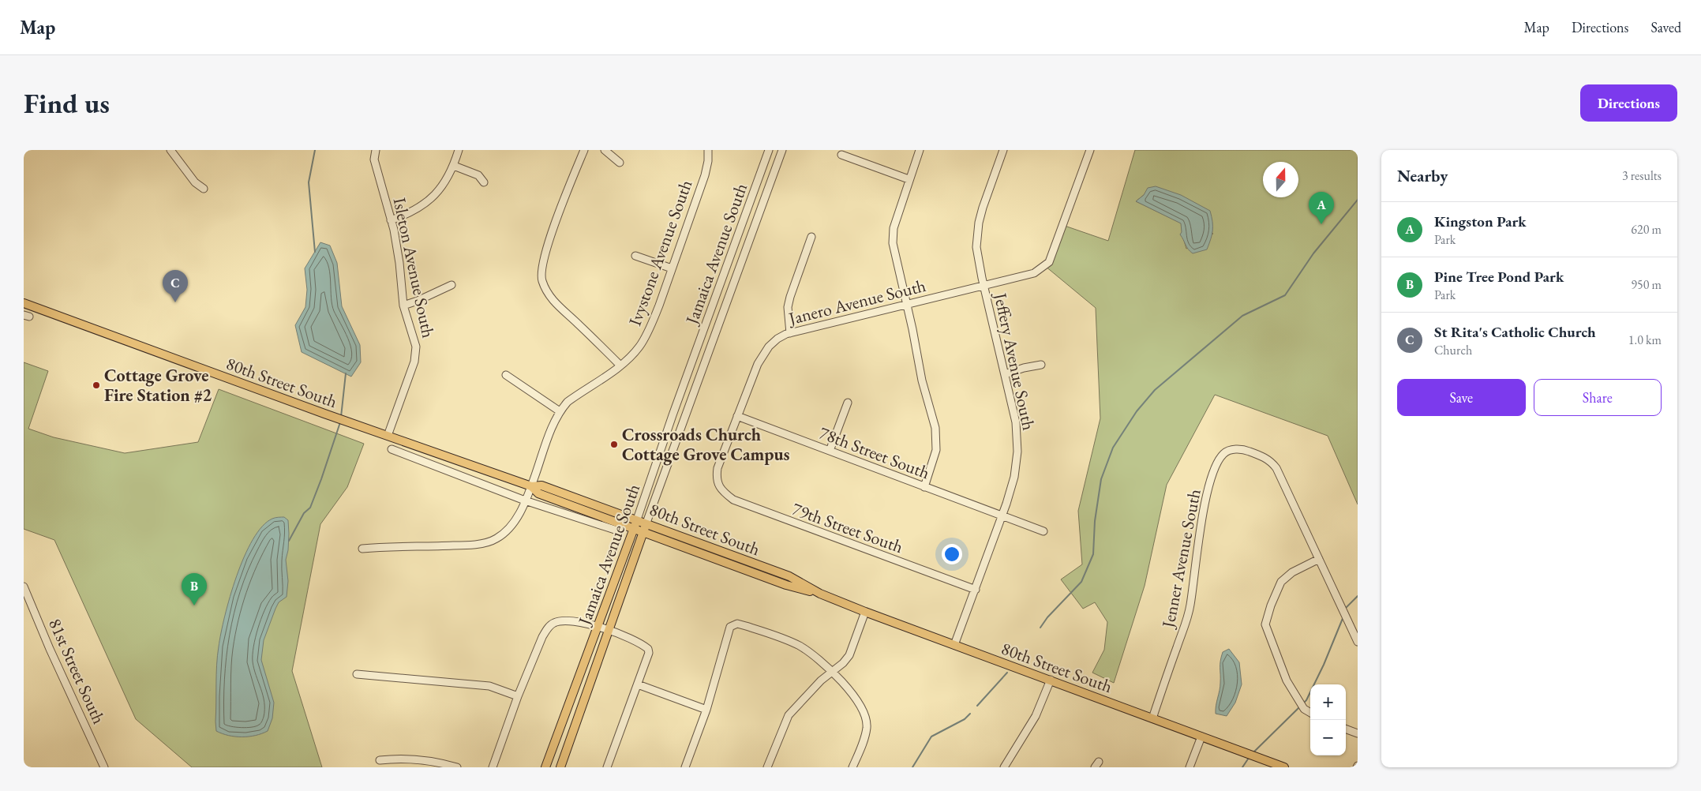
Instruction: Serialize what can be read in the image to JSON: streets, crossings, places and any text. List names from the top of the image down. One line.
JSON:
{"streets":{"main road":["Jamaica Avenue South","80th Street South"],"street":["Ivystone Avenue South","Isleton Avenue South","Janero Avenue South","Jeffery Avenue South","78th Street South","79th Street South","Jenner Avenue South","81st Street South"]},"crossings":[["Ivystone Avenue South","80th Street South"],["Jamaica Avenue South","80th Street South"],["Isleton Avenue South","80th Street South"],["Janero Avenue South","Jeffery Avenue South"],["Janero Avenue South","78th Street South"],["Janero Avenue South","79th Street South"],["Jeffery Avenue South","80th Street South"],["Jeffery Avenue South","78th Street South"],["Jeffery Avenue South","79th Street South"],["80th Street South","Jenner Avenue South"]],"places":["Cottage Grove Fire Station #2","Crossroads Church Cottage Grove Campus"],"north":"top","page":{"header":"Map","nav":["Map","Directions","Saved"],"buttons":["Directions",["Save","Share"]],"title":"Find us","heading":["Nearby","3 results"],"pins":["A","C","B"],"list":[{"mark":"A","name":"Kingston Park","note":"Park","value":"620 m"},{"mark":"B","name":"Pine Tree Pond Park","note":"Park","value":"950 m"},{"mark":"C","name":"St Rita's Catholic Church","note":"Church","value":"1.0 km"}],"map_buttons":["+","−"]}}
